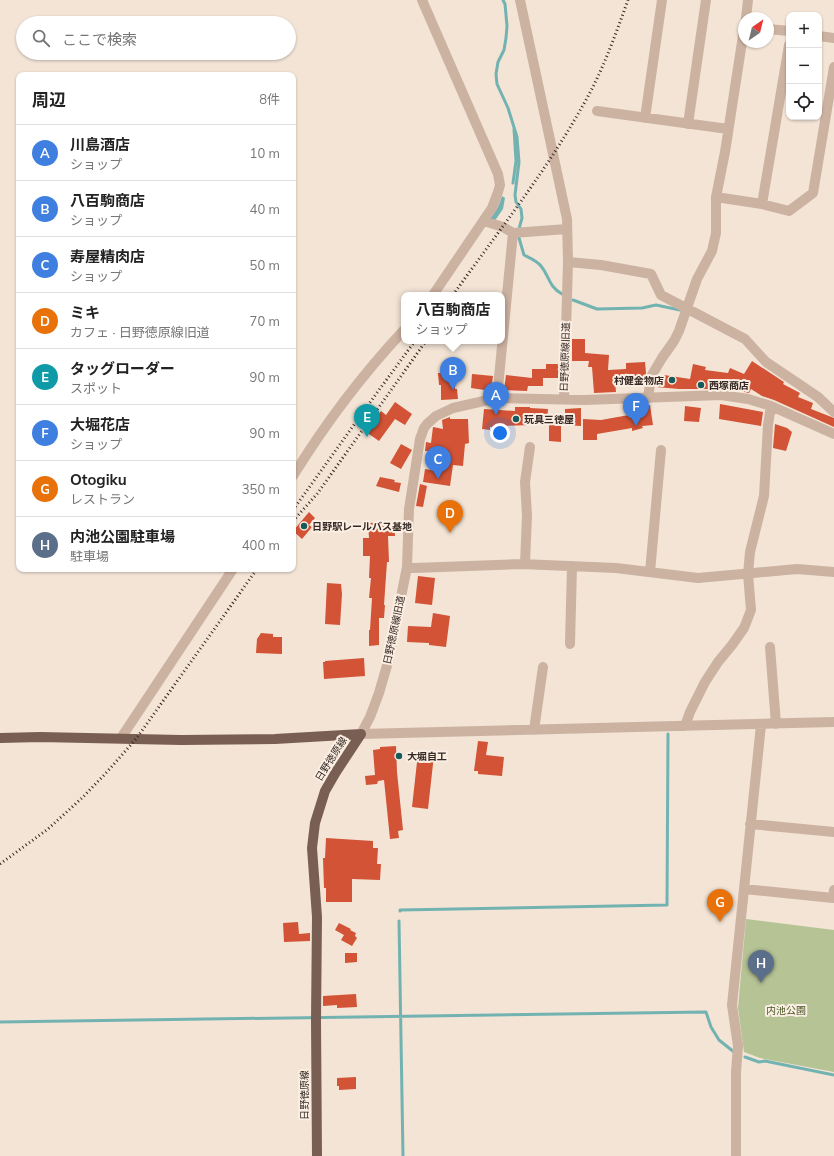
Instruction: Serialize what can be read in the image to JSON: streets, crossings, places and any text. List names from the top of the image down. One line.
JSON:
{"streets":{"main road":["日野徳原線"],"street":["日野徳原線旧道"]},"crossings":[["日野徳原線旧道","日野徳原線"]],"parks":["内池公園"],"places":["村健金物店","西塚商店","玩具三徳屋","日野駅レールバス基地","大堀自工"],"north":"top right","page":{"map_buttons":["+","−"],"search":"ここで検索","heading":["周辺","8件"],"list":[{"mark":"A","name":"川島酒店","note":"ショップ","value":"10 m"},{"mark":"B","name":"八百駒商店","note":"ショップ","value":"40 m"},{"mark":"C","name":"寿屋精肉店","note":"ショップ","value":"50 m"},{"mark":"D","name":"ミキ","note":"カフェ · 日野徳原線旧道","value":"70 m"},{"mark":"E","name":"タッグローダー","note":"スポット","value":"90 m"},{"mark":"F","name":"大堀花店","note":"ショップ","value":"90 m"},{"mark":"G","name":"Otogiku","note":"レストラン","value":"350 m"},{"mark":"H","name":"内池公園駐車場","note":"駐車場","value":"400 m"}],"popup":["八百駒商店","ショップ"],"pins":["B","A","F","E","C","D","G","H"]}}
